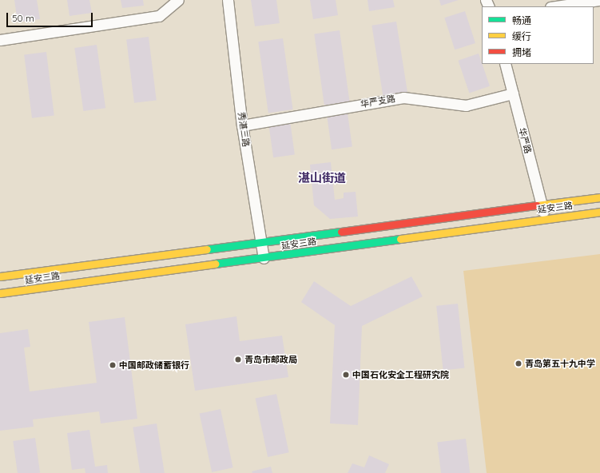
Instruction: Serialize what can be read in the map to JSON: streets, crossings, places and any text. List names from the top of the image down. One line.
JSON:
{"streets":{"main road":["延安三路"],"street":["华严支路","秀湛三路","华严路"]},"crossings":[["华严支路","秀湛三路"],["华严支路","华严路"],["秀湛三路","延安三路"],["华严路","延安三路"]],"districts":["湛山街道"],"places":["青岛市邮政局","青岛第五十九中学","中国邮政储蓄银行","中国石化安全工程研究院"],"legend":["畅通","缓行","拥堵"],"scale_bar":"50 m"}
